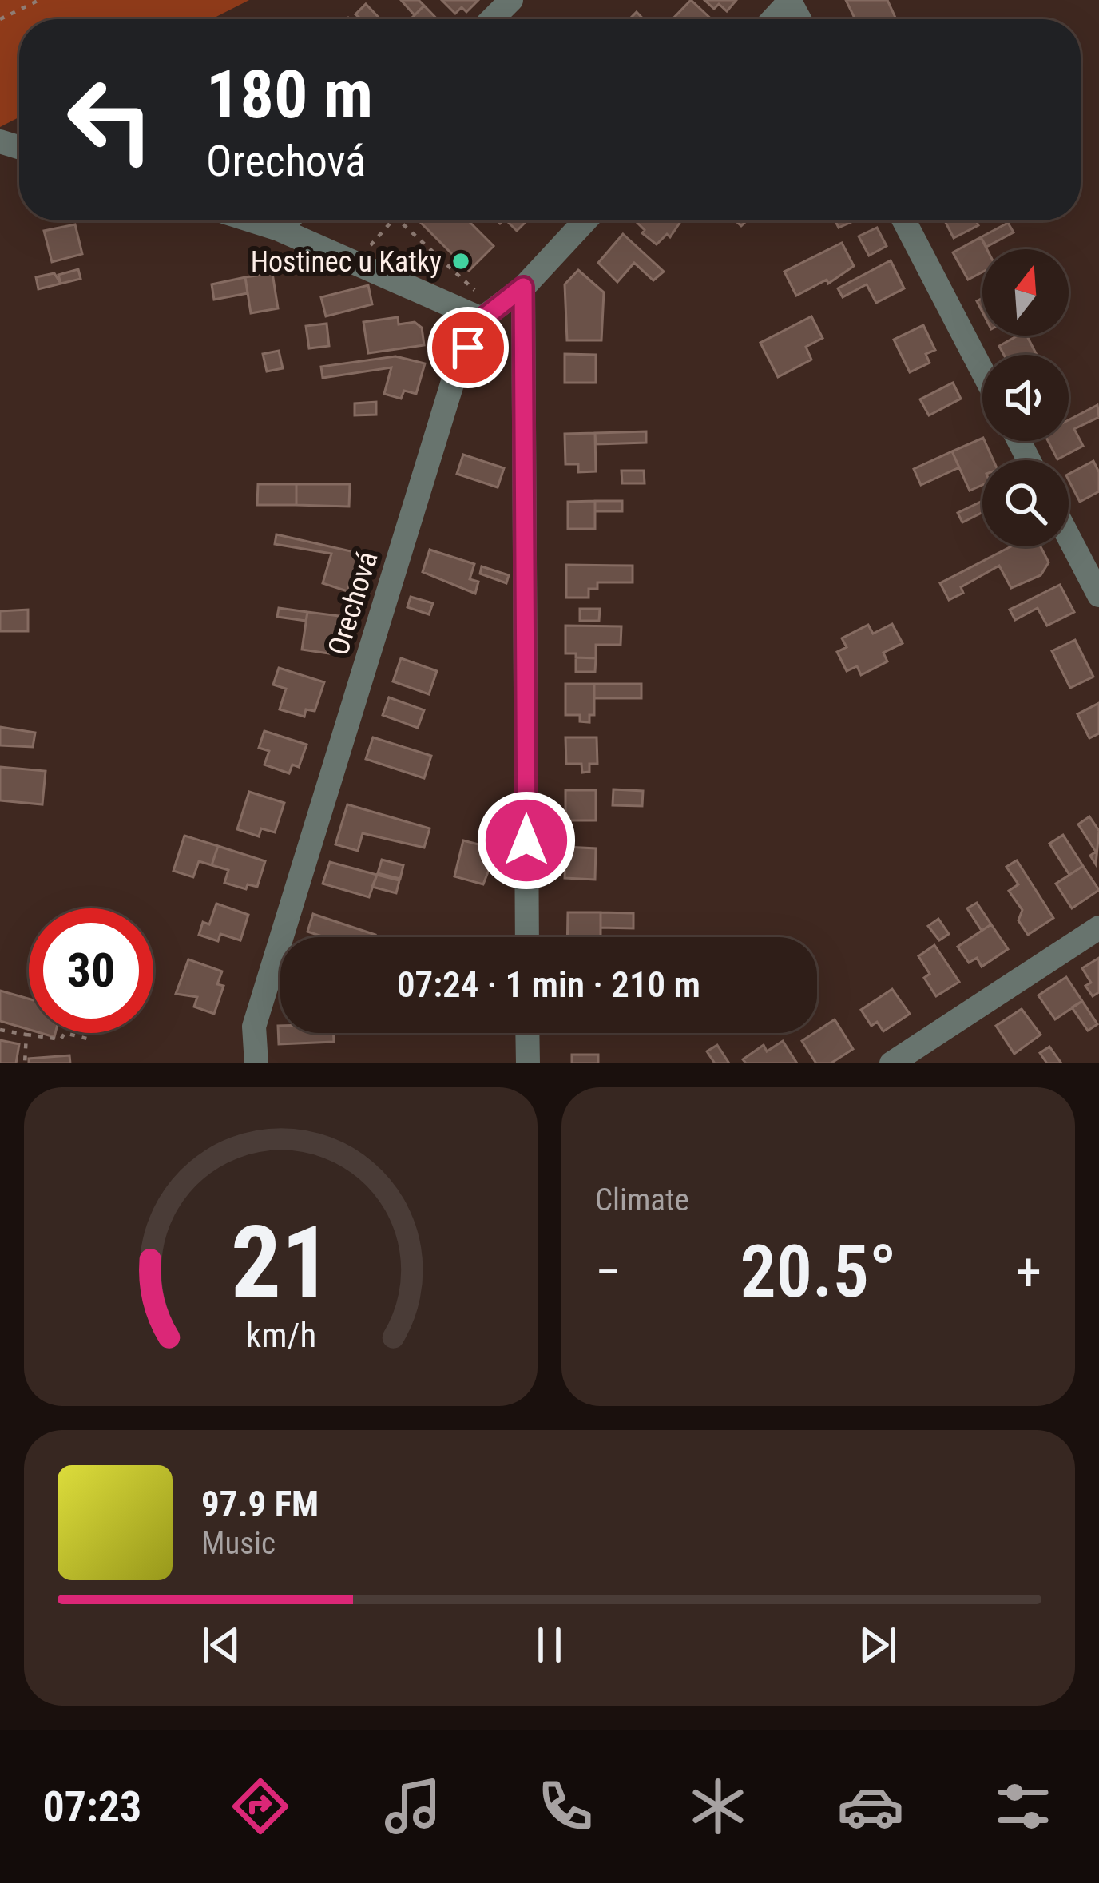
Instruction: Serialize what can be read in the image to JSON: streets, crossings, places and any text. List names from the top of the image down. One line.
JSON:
{"streets":{"street":["Orechová"]},"places":["Hostinec u Katky"],"north":"top","page":{"turn":["180 m","Orechová"],"limit":"30","trip":"07:24 · 1 min · 210 m","tile":"Climate","heat":["−","20.5°","+"],"song":["97.9 FM","Music"],"tabs":"07:23","gauge":["21","km/h"]}}
